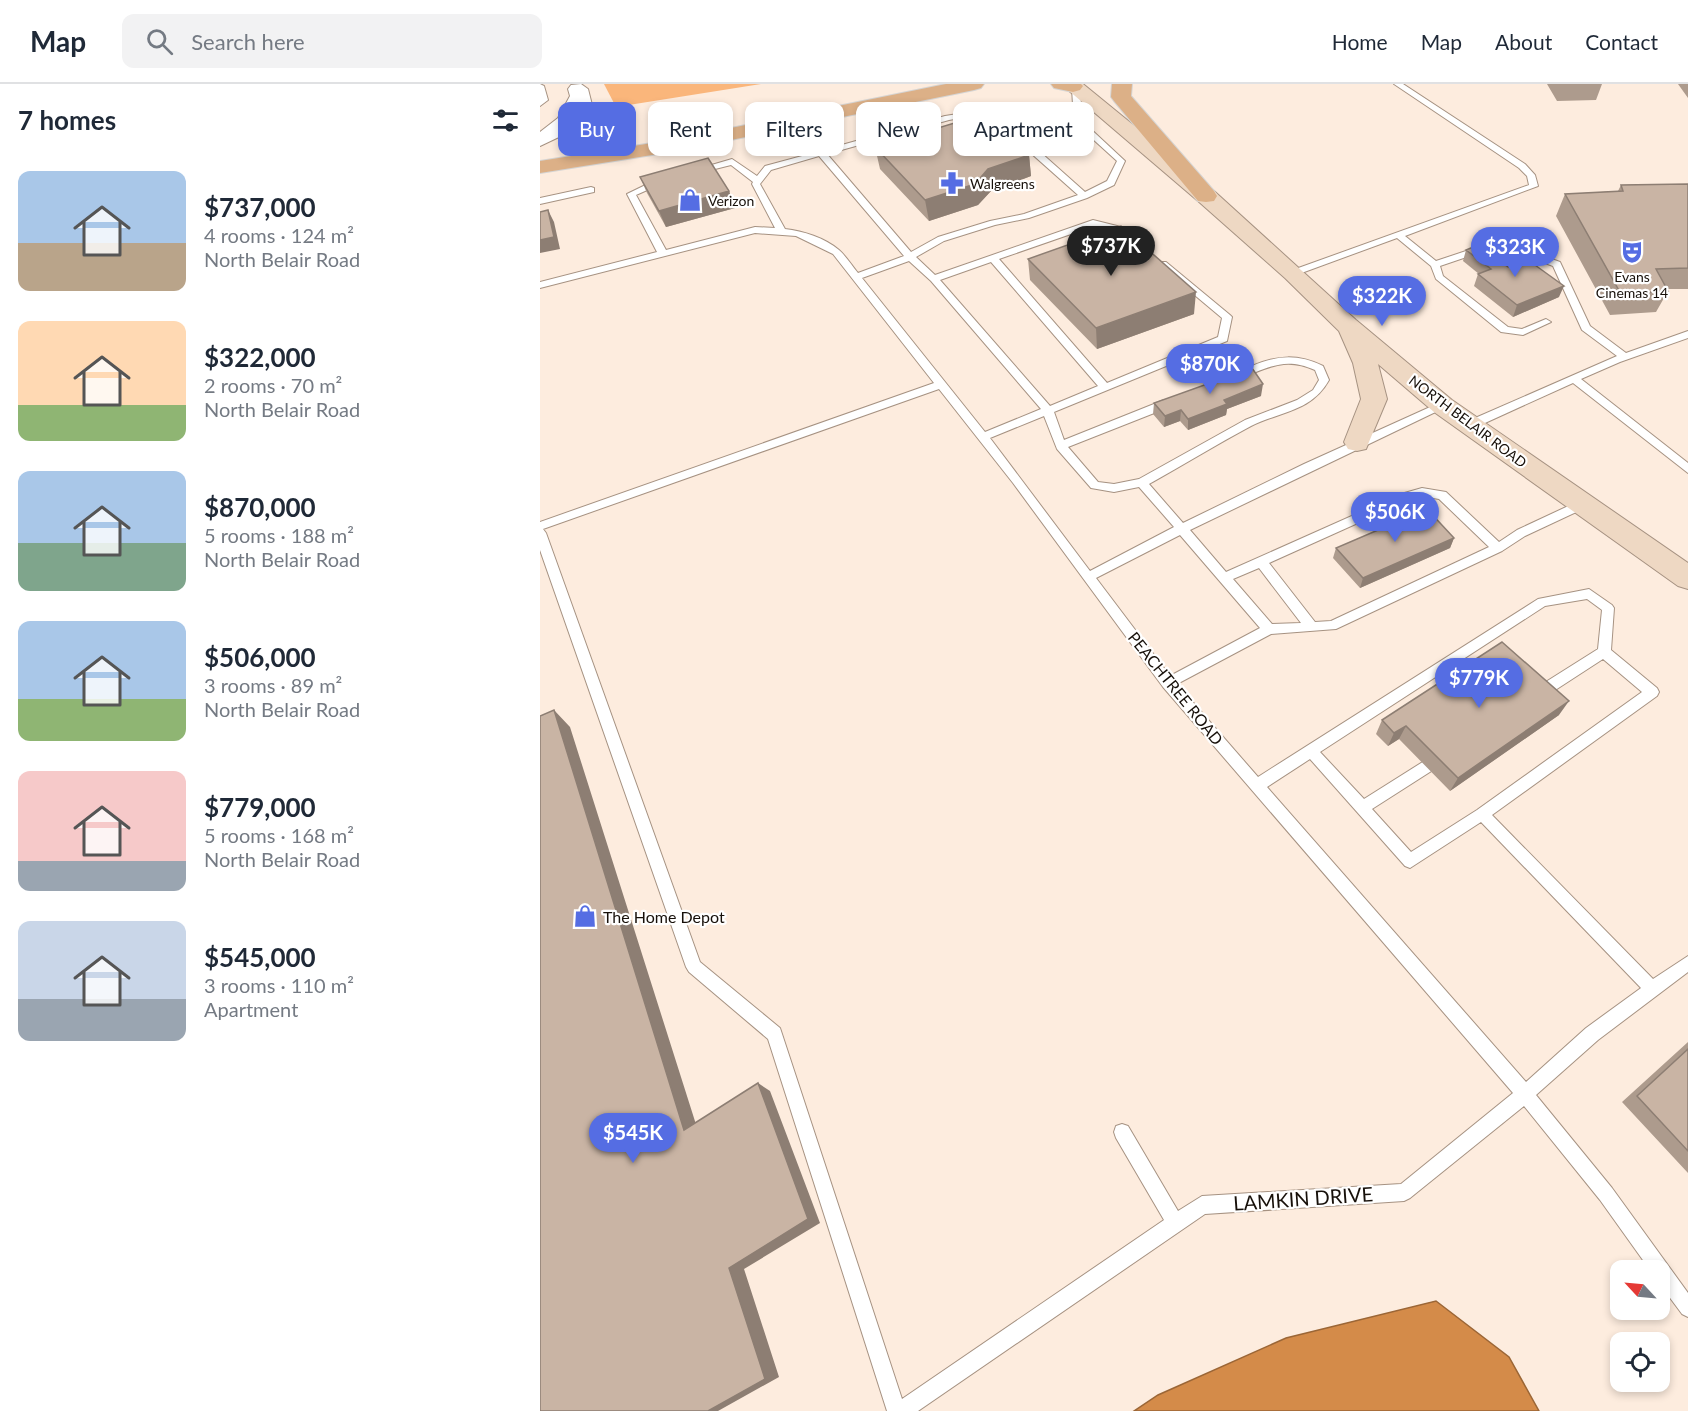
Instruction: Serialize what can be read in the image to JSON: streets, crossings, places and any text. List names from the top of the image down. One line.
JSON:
{"streets":{"main road":["NORTH BELAIR ROAD"],"lane":["PEACHTREE ROAD","LAMKIN DRIVE"]},"crossings":[["PEACHTREE ROAD","LAMKIN DRIVE"]],"places":{"pharmacy":["Walgreens"],"shop":["Verizon","The Home Depot"],"theatre":["Evans Cinemas 14"]},"north":"top left","page":{"header":"Map","search":"Search here","nav":["Home","Map","About","Contact"],"heading":"7 homes","chip":["Buy","Rent","Filters","New","Apartment"],"list":[{"name":"$737,000","note":"4 rooms · 124 m² · North Belair Road"},{"name":"$322,000","note":"2 rooms · 70 m² · North Belair Road"},{"name":"$870,000","note":"5 rooms · 188 m² · North Belair Road"},{"name":"$506,000","note":"3 rooms · 89 m² · North Belair Road"},{"name":"$779,000","note":"5 rooms · 168 m² · North Belair Road"},{"name":"$545,000","note":"3 rooms · 110 m² · Apartment"}],"price":["$737K","$323K","$322K","$870K","$506K","$779K","$545K"]}}
